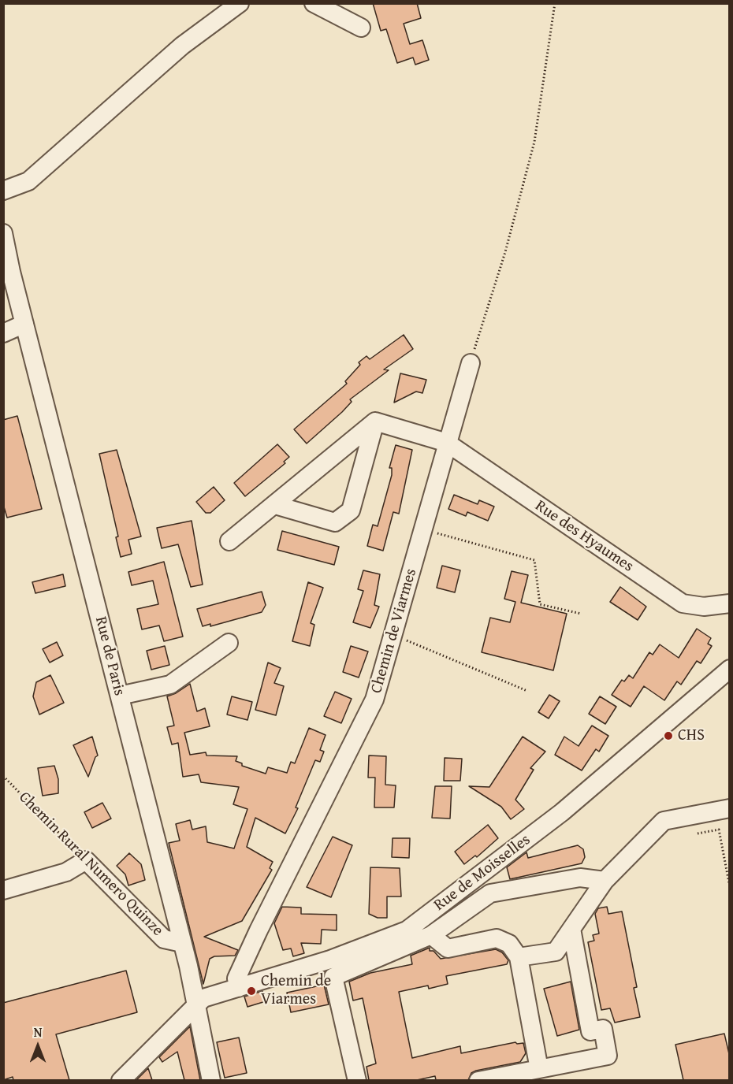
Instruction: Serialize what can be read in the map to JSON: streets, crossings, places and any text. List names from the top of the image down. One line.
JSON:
{"streets":{"street":["Rue des Hyaumes","Chemin de Viarmes","Rue de Paris","Chemin Rural Numero Quinze","Rue de Moisselles"]},"crossings":[["Rue des Hyaumes","Chemin de Viarmes"],["Chemin de Viarmes","Rue de Moisselles"],["Rue de Paris","Chemin Rural Numero Quinze"],["Rue de Paris","Rue de Moisselles"]],"places":["CHS","Chemin de Viarmes"],"north":"top"}
